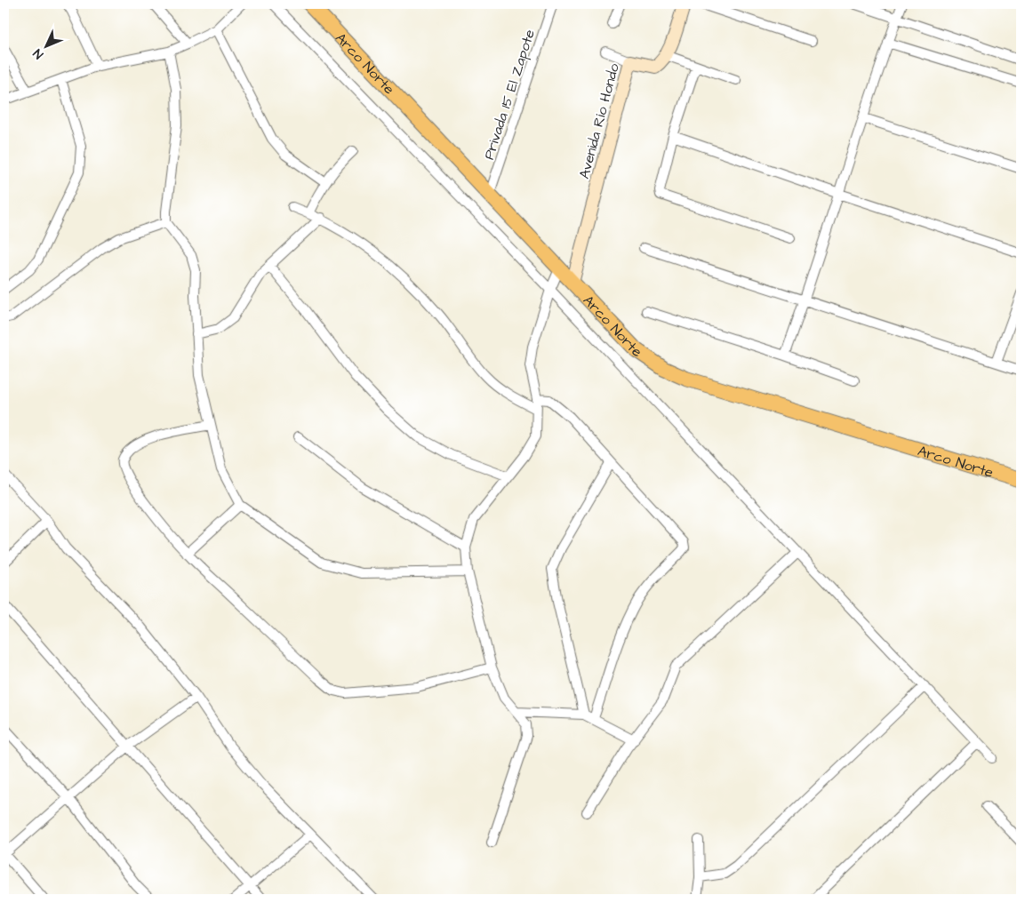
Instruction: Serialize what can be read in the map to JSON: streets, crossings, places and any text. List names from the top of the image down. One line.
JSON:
{"streets":{"main road":["Arco Norte","Avenida Río Hondo"],"street":["Privada 15 El Zapote"]},"crossings":[["Arco Norte","Privada 15 El Zapote"],["Arco Norte","Avenida Río Hondo"]],"north":"bottom left"}
